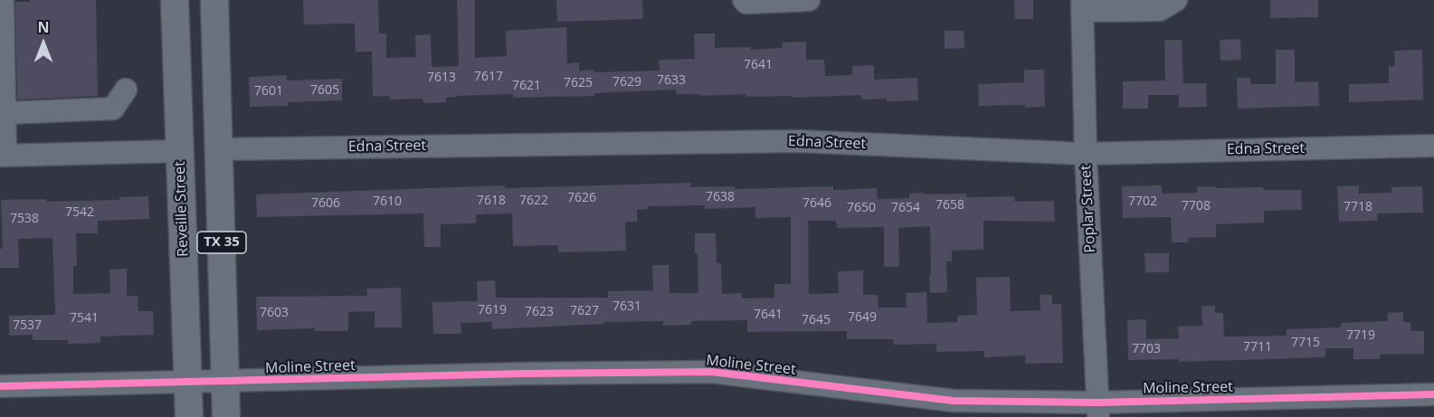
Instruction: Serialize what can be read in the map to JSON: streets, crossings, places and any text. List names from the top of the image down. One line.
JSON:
{"streets":{"main road":["Reveille Street","TX 35"],"street":["Edna Street","Poplar Street","Moline Street"]},"crossings":[["Edna Street","Poplar Street"],["Edna Street","TX 35"],["Reveille Street","Moline Street"],["Poplar Street","Moline Street"],["TX 35","Moline Street"]],"house_numbers":["7641","7617","7613","7633","7629","7625","7621","7605","7601","7638","7626","7618","7622","7610","7702","7606","7646","7658","7708","7718","7650","7654","7542","7538","7631","7619","7627","7623","7603","7641","7649","7541","7645","7537","7719","7715","7711","7703"],"north":"top"}
